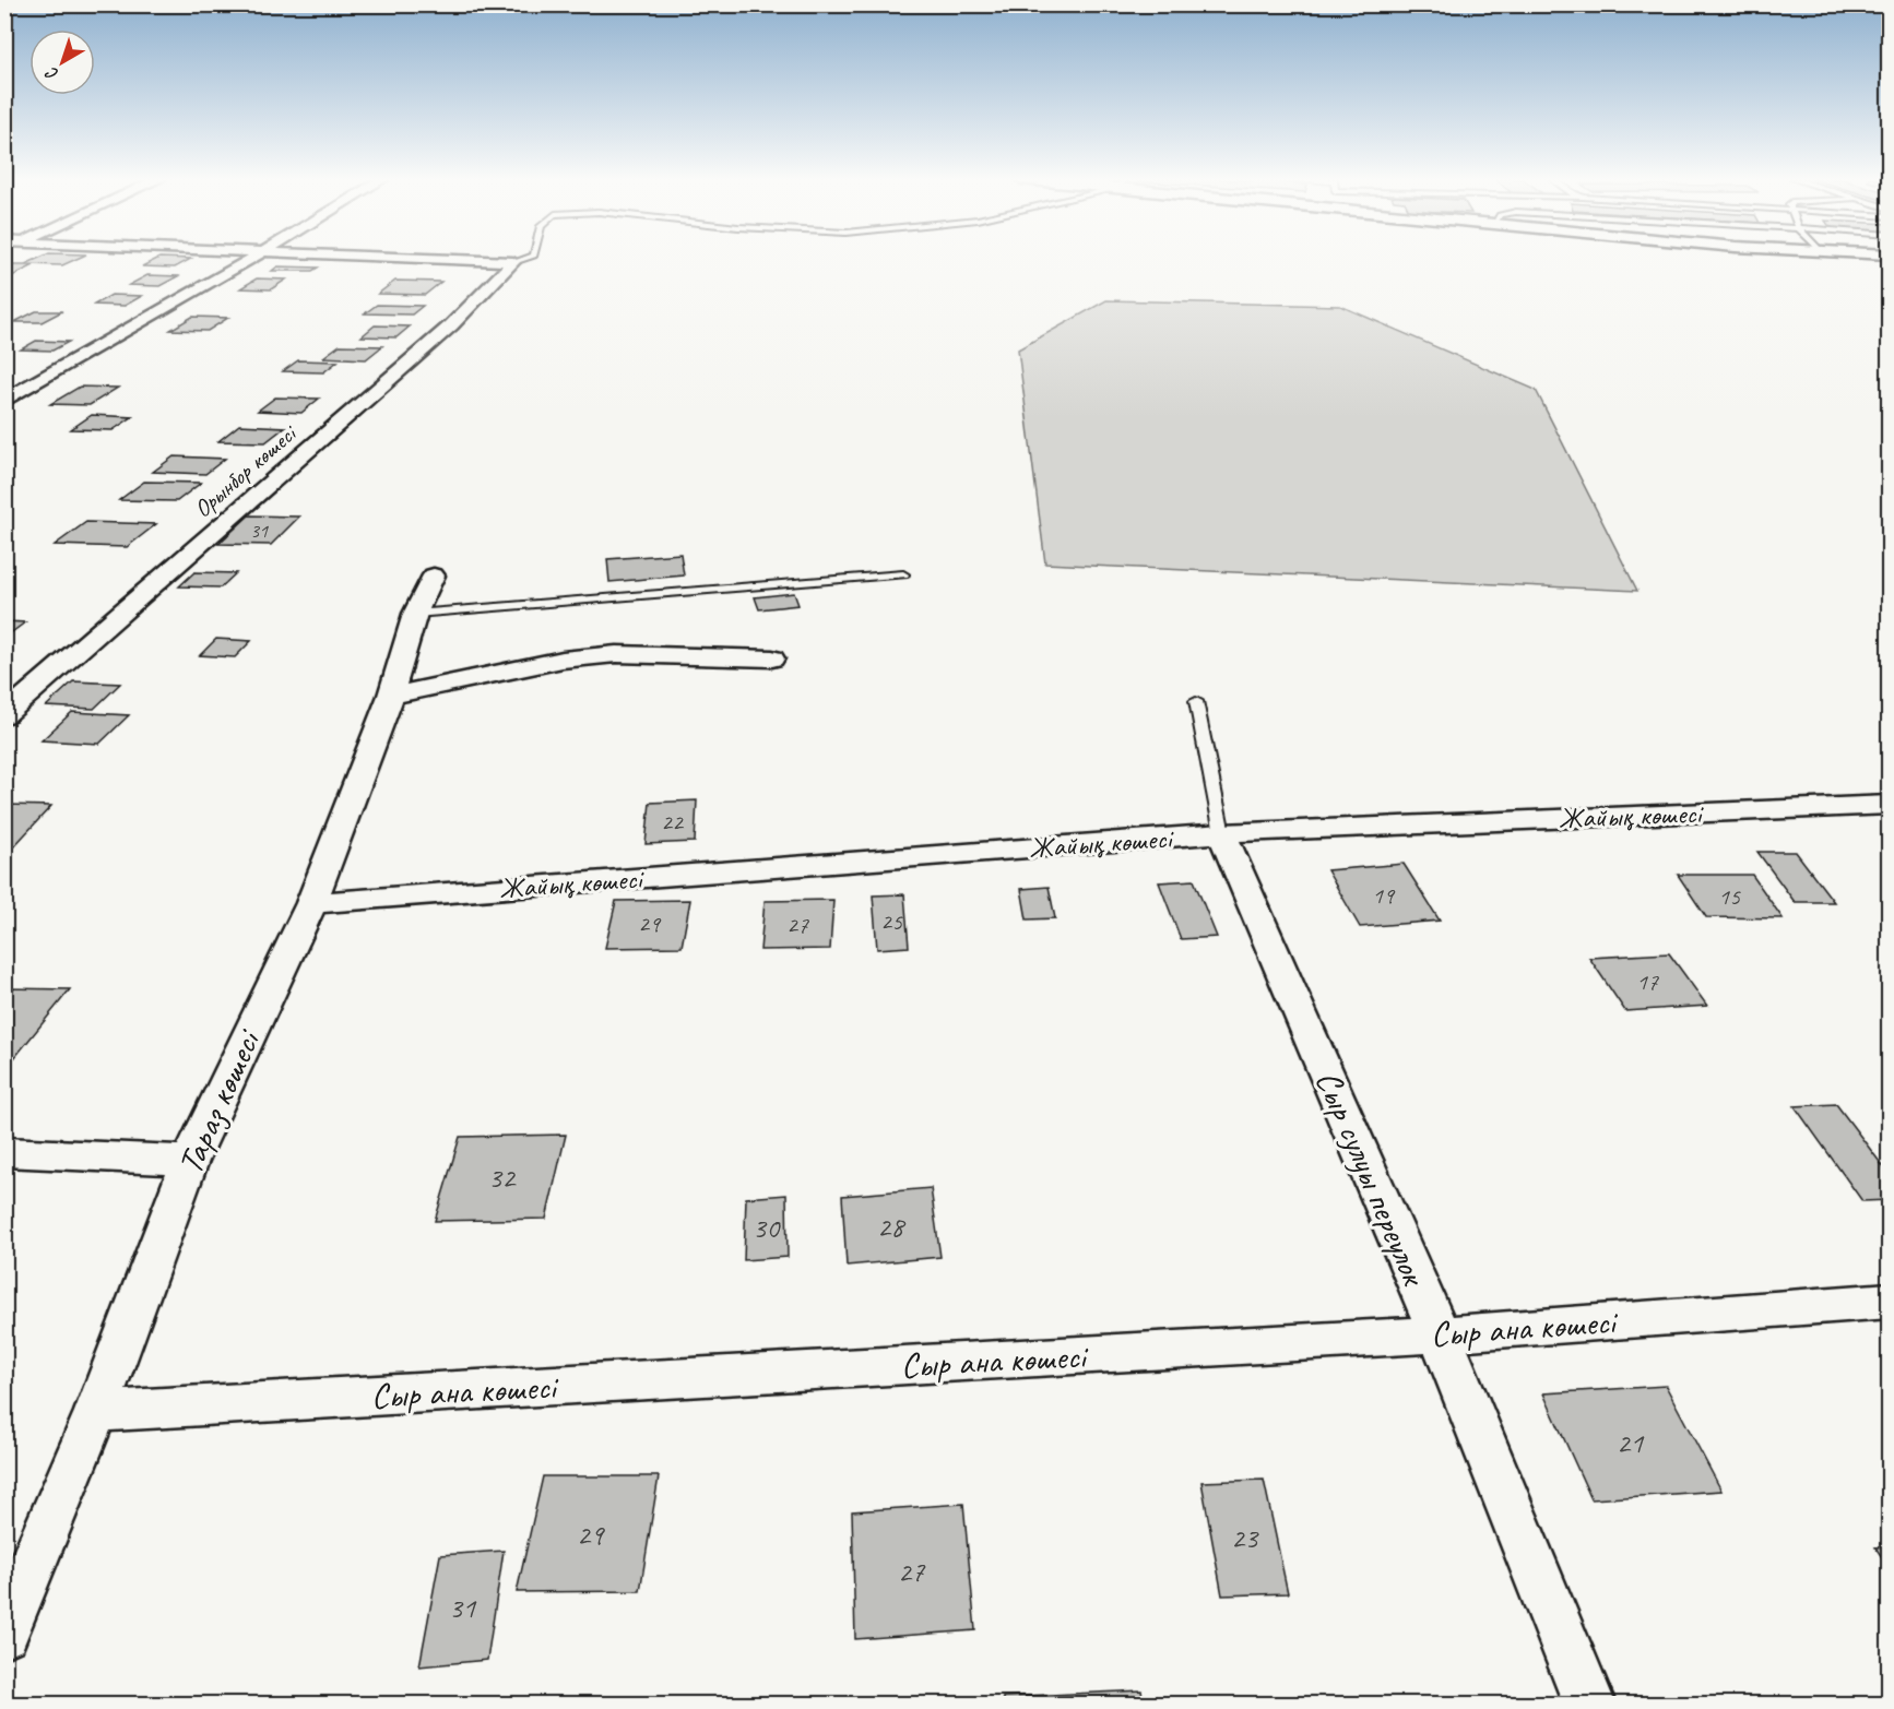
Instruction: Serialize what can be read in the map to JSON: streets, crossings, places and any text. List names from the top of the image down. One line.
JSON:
{"streets":{"street":["Орынбор көшесі","Жайық көшесі","Тараз көшесі","Сыр сулуы переулок","Сыр ана көшесі"]},"crossings":[["Жайық көшесі","Тараз көшесі"],["Жайық көшесі","Сыр сулуы переулок"],["Тараз көшесі","Сыр ана көшесі"],["Сыр сулуы переулок","Сыр ана көшесі"]],"house_numbers":["31","22","19","15","25","29","27","17","32","28","30","21","29","23","27","31"],"north":"bottom left"}
